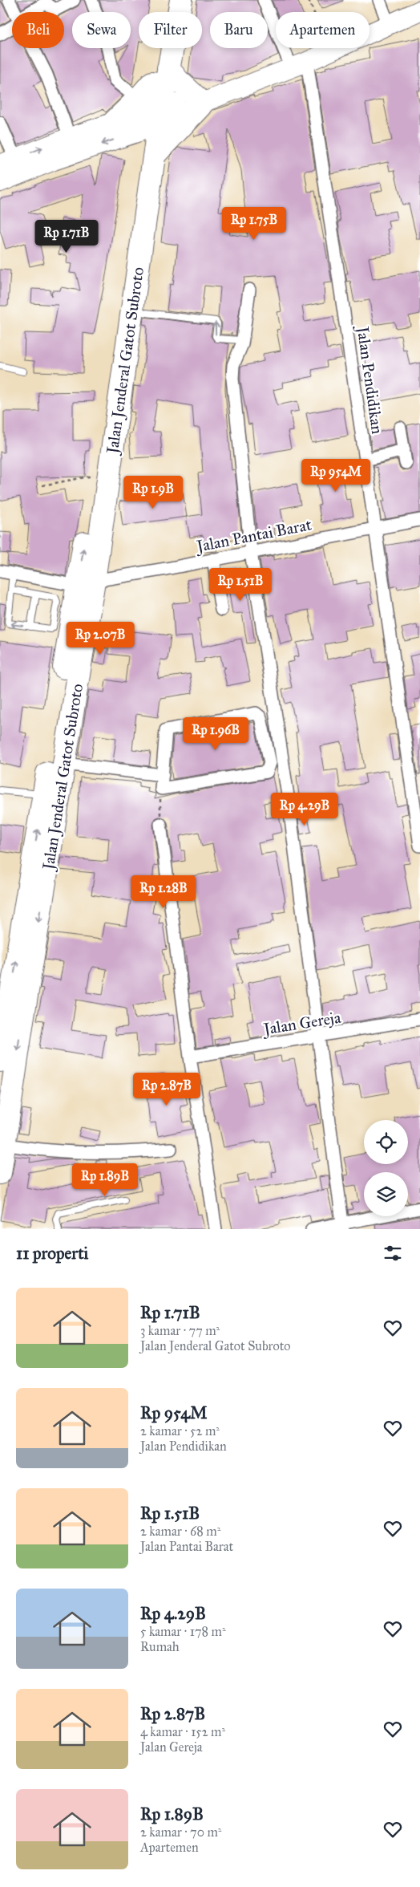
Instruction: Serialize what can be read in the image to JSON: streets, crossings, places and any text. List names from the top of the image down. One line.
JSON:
{"streets":{"highway":["Jalan Jenderal Gatot Subroto"],"street":["Jalan Pendidikan","Jalan Pantai Barat","Jalan Gereja"]},"crossings":[["Jalan Jenderal Gatot Subroto","Jalan Pantai Barat"],["Jalan Pendidikan","Jalan Pantai Barat"]],"page":{"chip":["Beli","Sewa","Filter","Baru","Apartemen"],"price":["Rp 1.75B","Rp 1.71B","Rp 954M","Rp 1.9B","Rp 1.51B","Rp 2.07B","Rp 1.96B","Rp 4.29B","Rp 1.28B","Rp 2.87B","Rp 1.89B"],"heading":"11 properti","list":[{"name":"Rp 1.71B","note":"3 kamar · 77 m² · Jalan Jenderal Gatot Subroto"},{"name":"Rp 954M","note":"2 kamar · 52 m² · Jalan Pendidikan"},{"name":"Rp 1.51B","note":"2 kamar · 68 m² · Jalan Pantai Barat"},{"name":"Rp 4.29B","note":"5 kamar · 178 m² · Rumah"},{"name":"Rp 2.87B","note":"4 kamar · 152 m² · Jalan Gereja"},{"name":"Rp 1.89B","note":"2 kamar · 70 m² · Apartemen"}]}}
